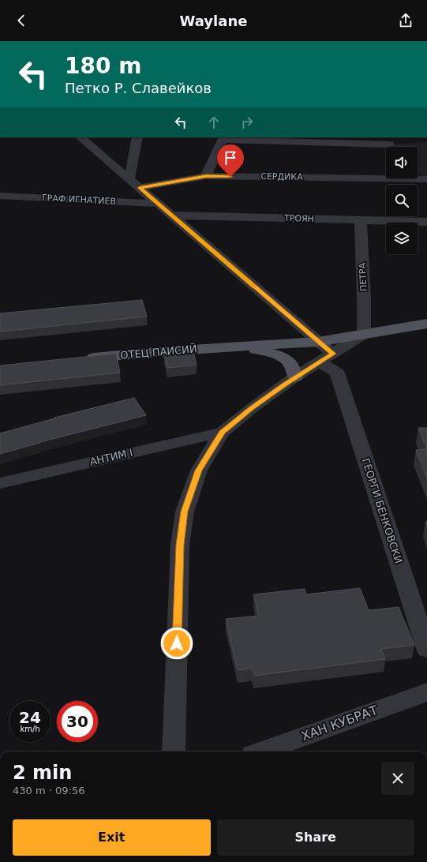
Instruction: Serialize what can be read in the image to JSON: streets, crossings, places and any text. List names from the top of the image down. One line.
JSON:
{"streets":{"main road":["ОТЕЦ ПАИСИЙ"],"street":["СЕРДИКА","ГРАФ ИГНАТИЕВ","ТРОЯН","ПЕТРА","АНТИМ I","ГЕОРГИ БЕНКОВСКИ","ХАН КУБРАТ"]},"crossings":[["СЕРДИКА","ГРАФ ИГНАТИЕВ"],["ТРОЯН","ПЕТРА"],["ПЕТРА","ОТЕЦ ПАИСИЙ"]],"page":{"header":"Waylane","turn":["180 m","Петко Р. Славейков"],"speed":"24 km/h","limit":"30","heading":["2 min","430 m · 09:56"],"buttons":["Exit","Share"]}}
